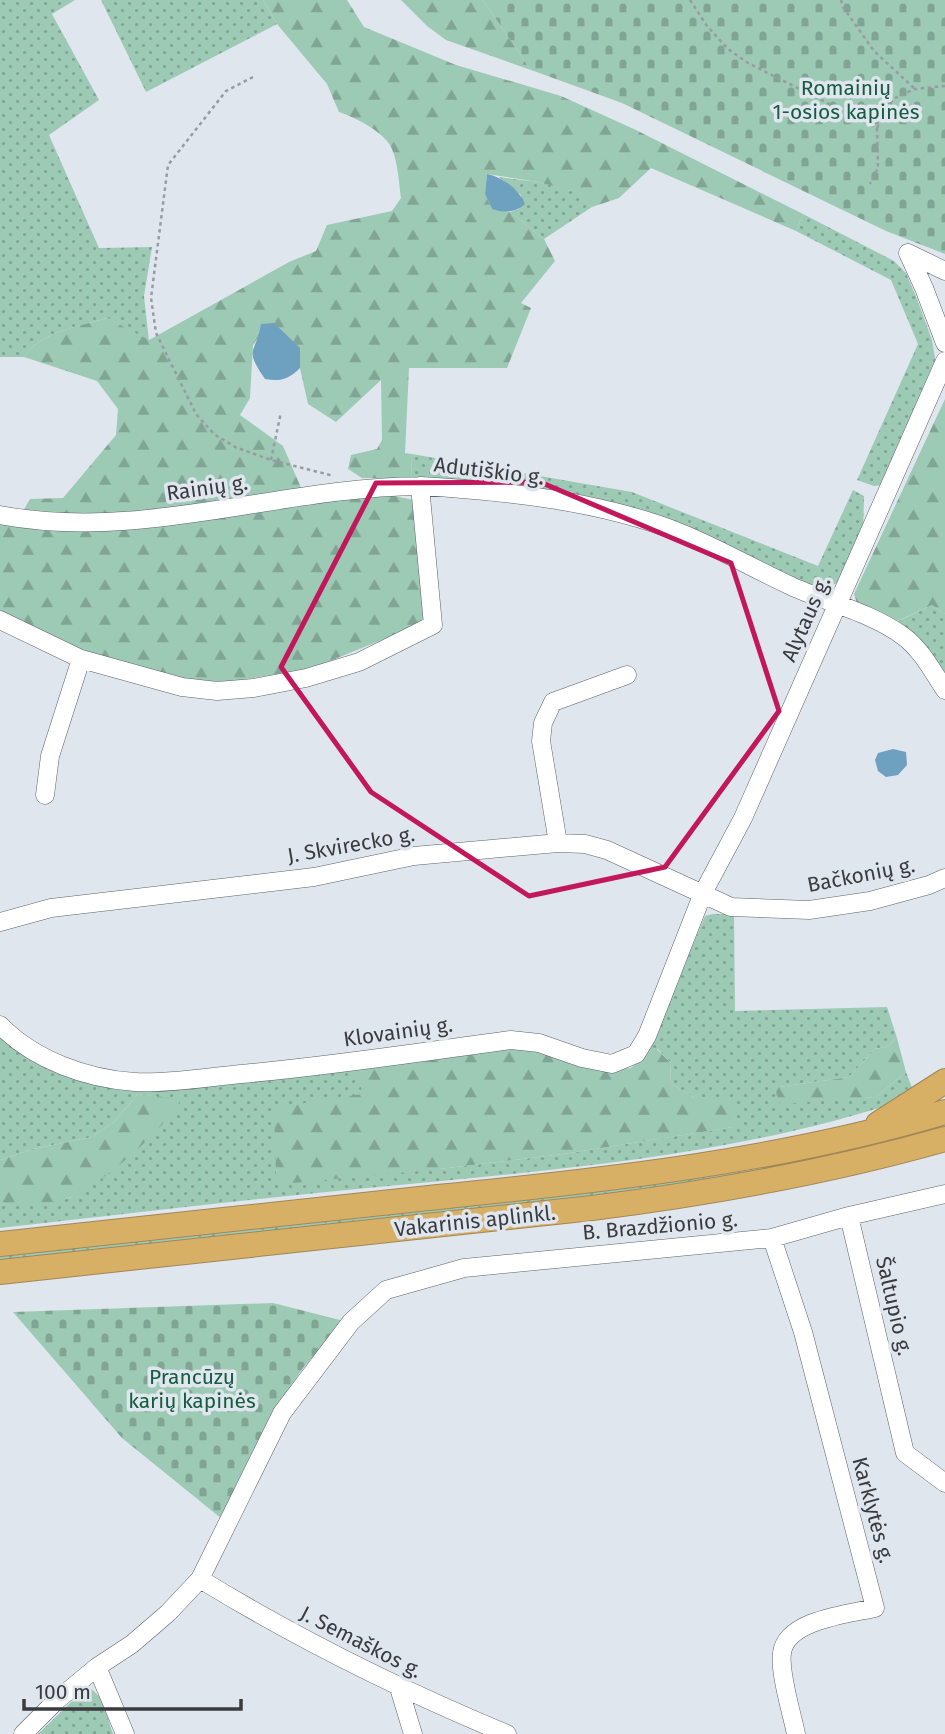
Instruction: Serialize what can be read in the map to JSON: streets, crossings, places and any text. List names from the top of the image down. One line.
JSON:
{"streets":{"highway":["Vakarinis aplinkl."],"street":["Adutiškio g.","Rainių g.","Alytaus g.","J. Skvirecko g.","Bačkonių g.","Klovainių g.","B. Brazdžionio g.","Šaltupio g.","Karklytės g.","J. Semaškos g."]},"crossings":[["Adutiškio g.","Rainių g."],["Adutiškio g.","Alytaus g."],["Alytaus g.","J. Skvirecko g."],["Alytaus g.","Bačkonių g."],["Alytaus g.","Klovainių g."],["J. Skvirecko g.","Bačkonių g."],["J. Skvirecko g.","Klovainių g."],["Bačkonių g.","Klovainių g."],["B. Brazdžionio g.","Šaltupio g."],["B. Brazdžionio g.","Karklytės g."],["B. Brazdžionio g.","J. Semaškos g."]],"parks":["Romainių 1-osios kapinės","Prancūzų karių kapinės"],"scale_bar":"100 m"}
